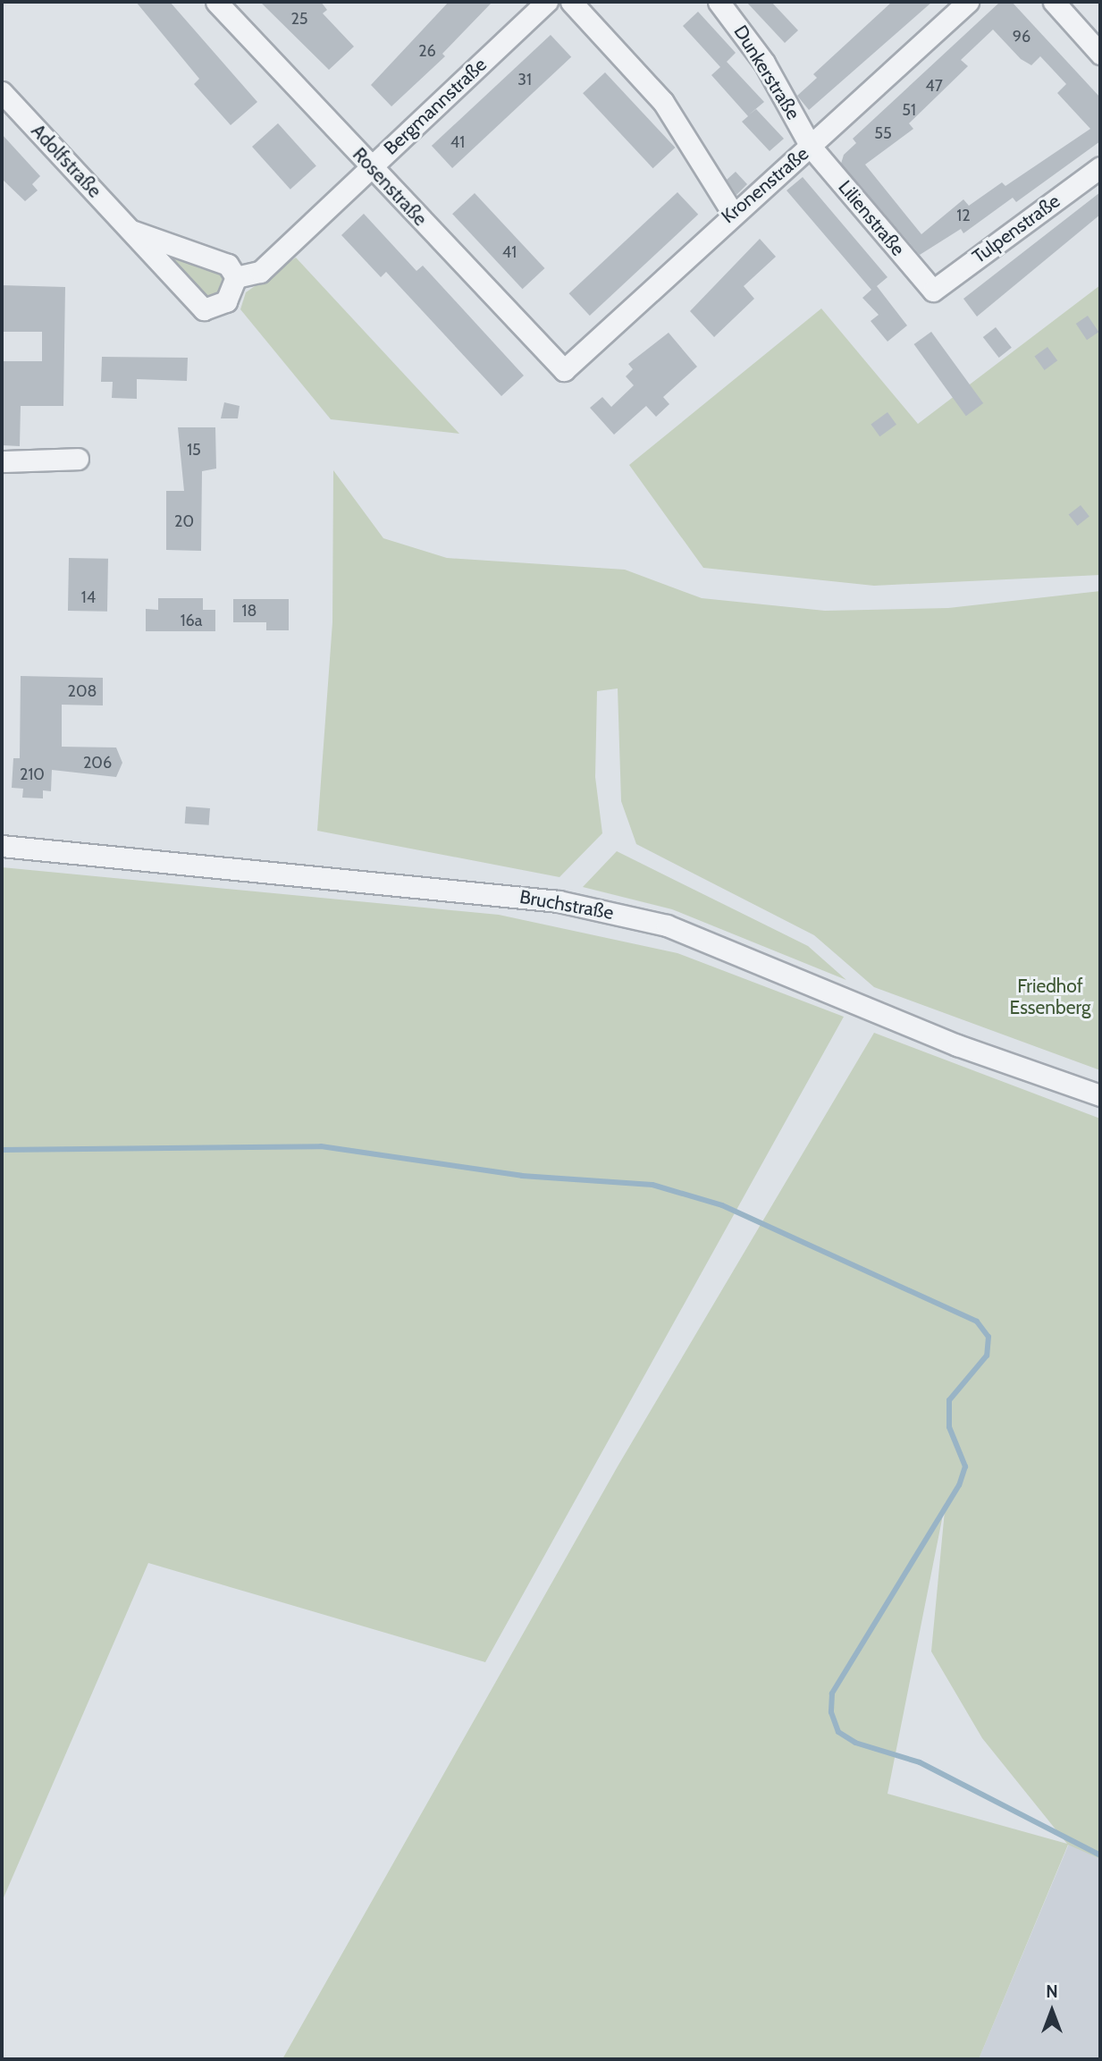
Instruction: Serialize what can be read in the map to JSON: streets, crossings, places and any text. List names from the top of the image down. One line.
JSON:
{"streets":{"street":["Dunkerstraße","Bergmannstraße","Adolfstraße","Kronenstraße","Rosenstraße","Lilienstraße","Tulpenstraße","Bruchstraße"]},"crossings":[["Dunkerstraße","Kronenstraße"],["Dunkerstraße","Lilienstraße"],["Bergmannstraße","Adolfstraße"],["Bergmannstraße","Rosenstraße"],["Kronenstraße","Rosenstraße"],["Kronenstraße","Lilienstraße"],["Lilienstraße","Tulpenstraße"]],"parks":["Friedhof Essenberg"],"house_numbers":["25","96","26","31","47","51","55","41","12","41","15","20","14","18","16a","208","206","210"],"north":"top"}
